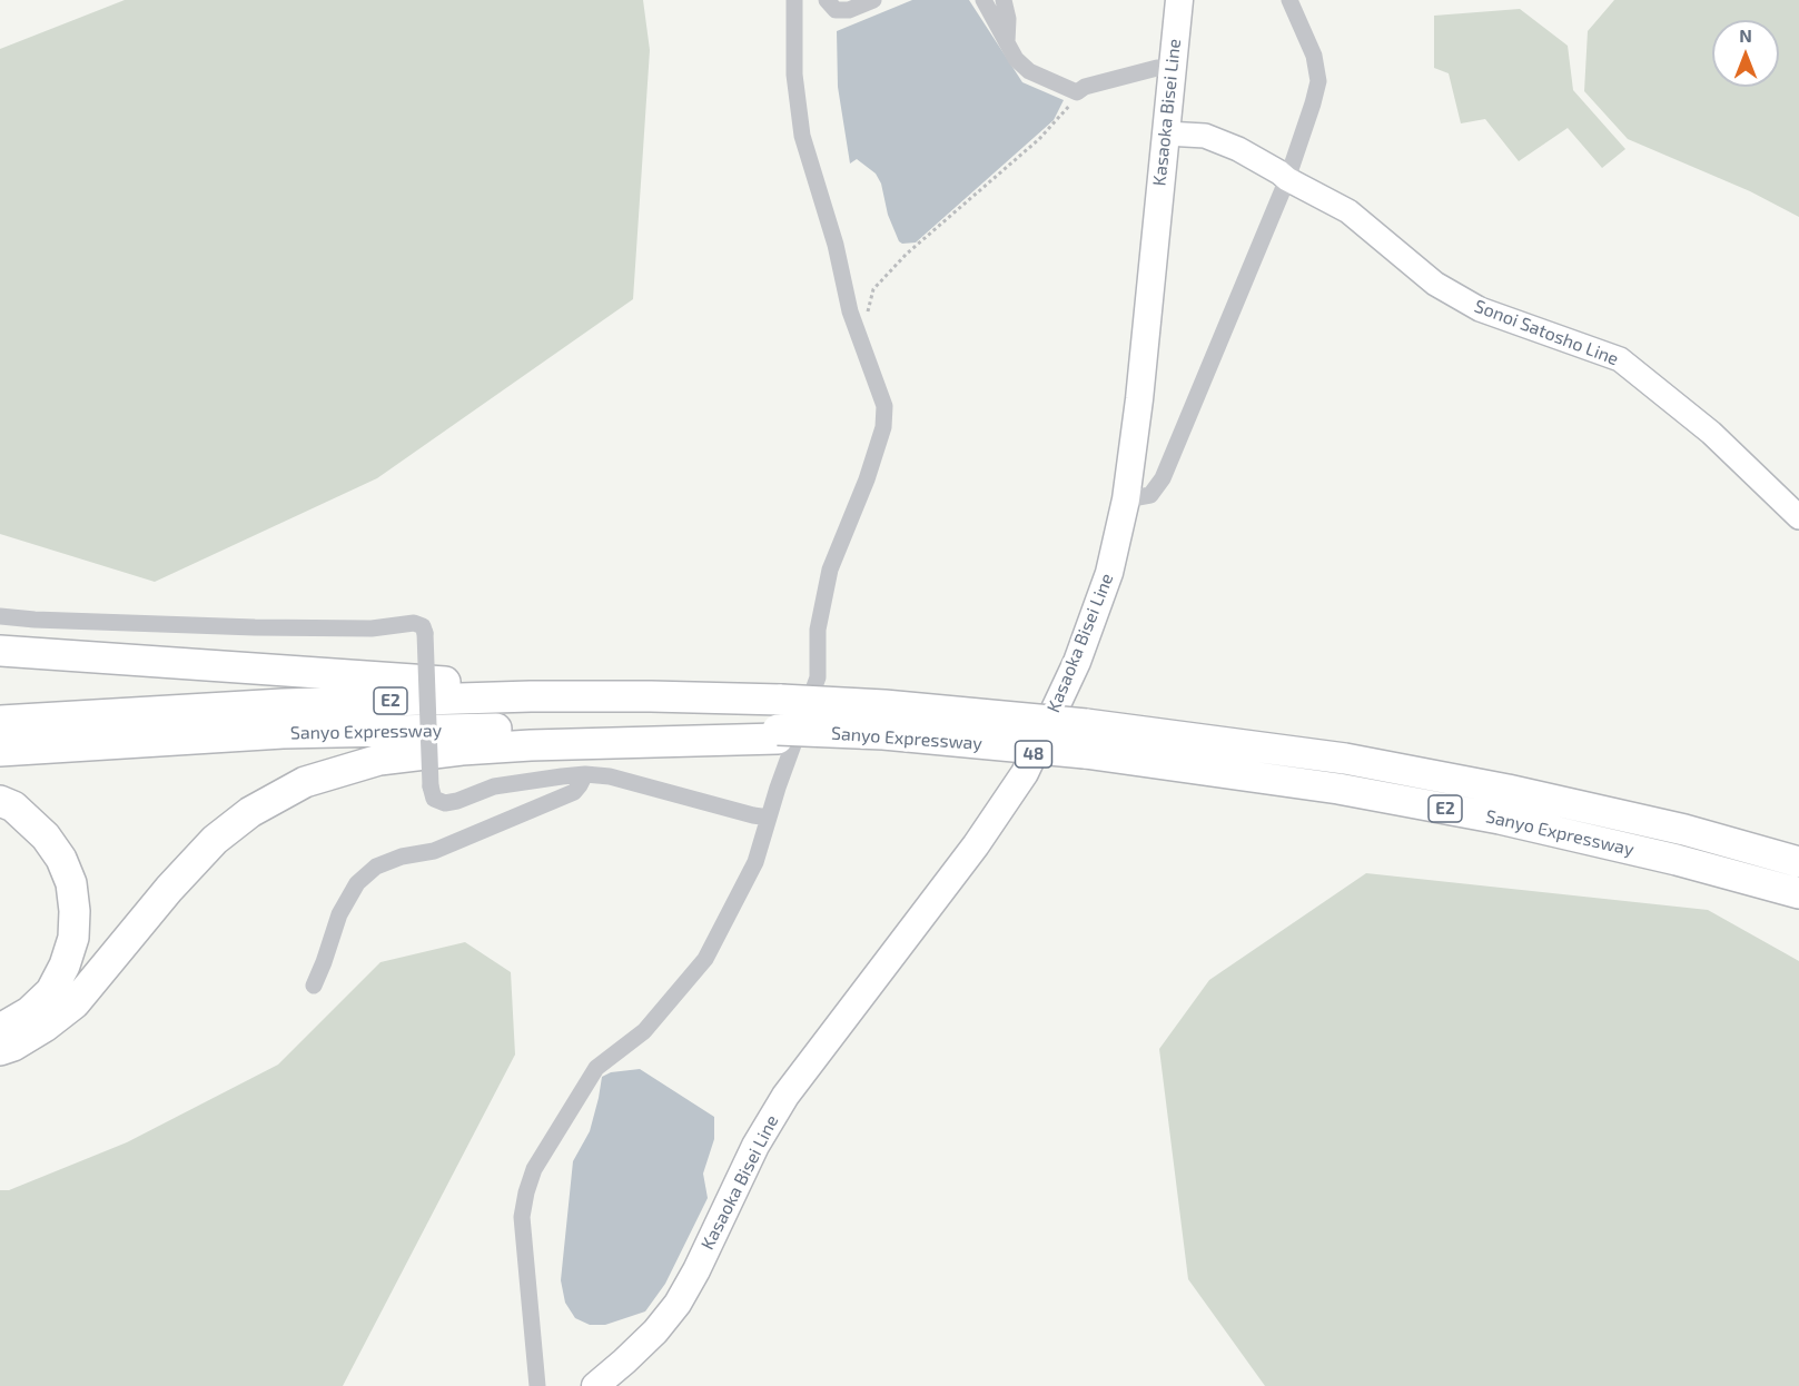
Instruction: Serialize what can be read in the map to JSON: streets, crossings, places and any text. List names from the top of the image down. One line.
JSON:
{"streets":{"highway":["E2","Sanyo Expressway"],"main road":["Kasaoka Bisei Line","Sonoi Satosho Line","48"]},"crossings":[["Kasaoka Bisei Line","Sonoi Satosho Line"]],"north":"top"}
